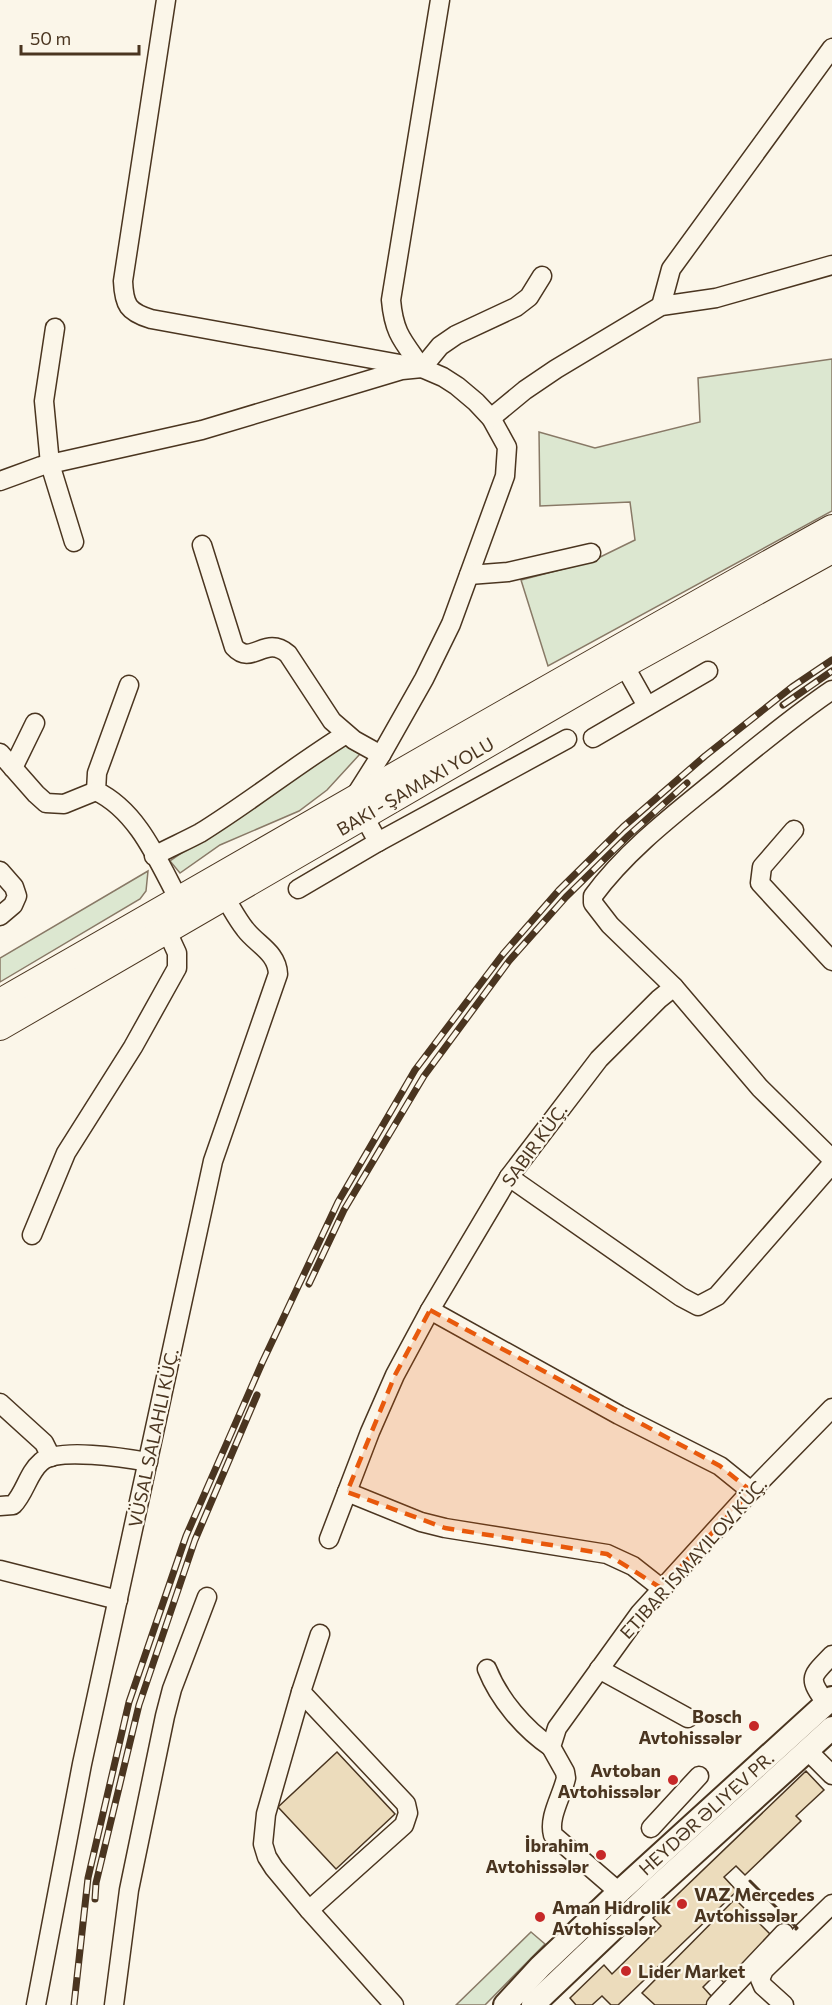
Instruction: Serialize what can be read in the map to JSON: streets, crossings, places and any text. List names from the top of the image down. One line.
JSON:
{"streets":{"main road":["HEYDƏR ƏLIYEV PR."],"street":["SABIR KÜÇ."]},"places":["Bosch Avtohissələr","Avtoban Avtohissələr","İbrahim Avtohissələr","VAZ Mercedes Avtohissələr","Aman Hidrolik Avtohissələr","Lider Market"],"scale_bar":"50 m"}
